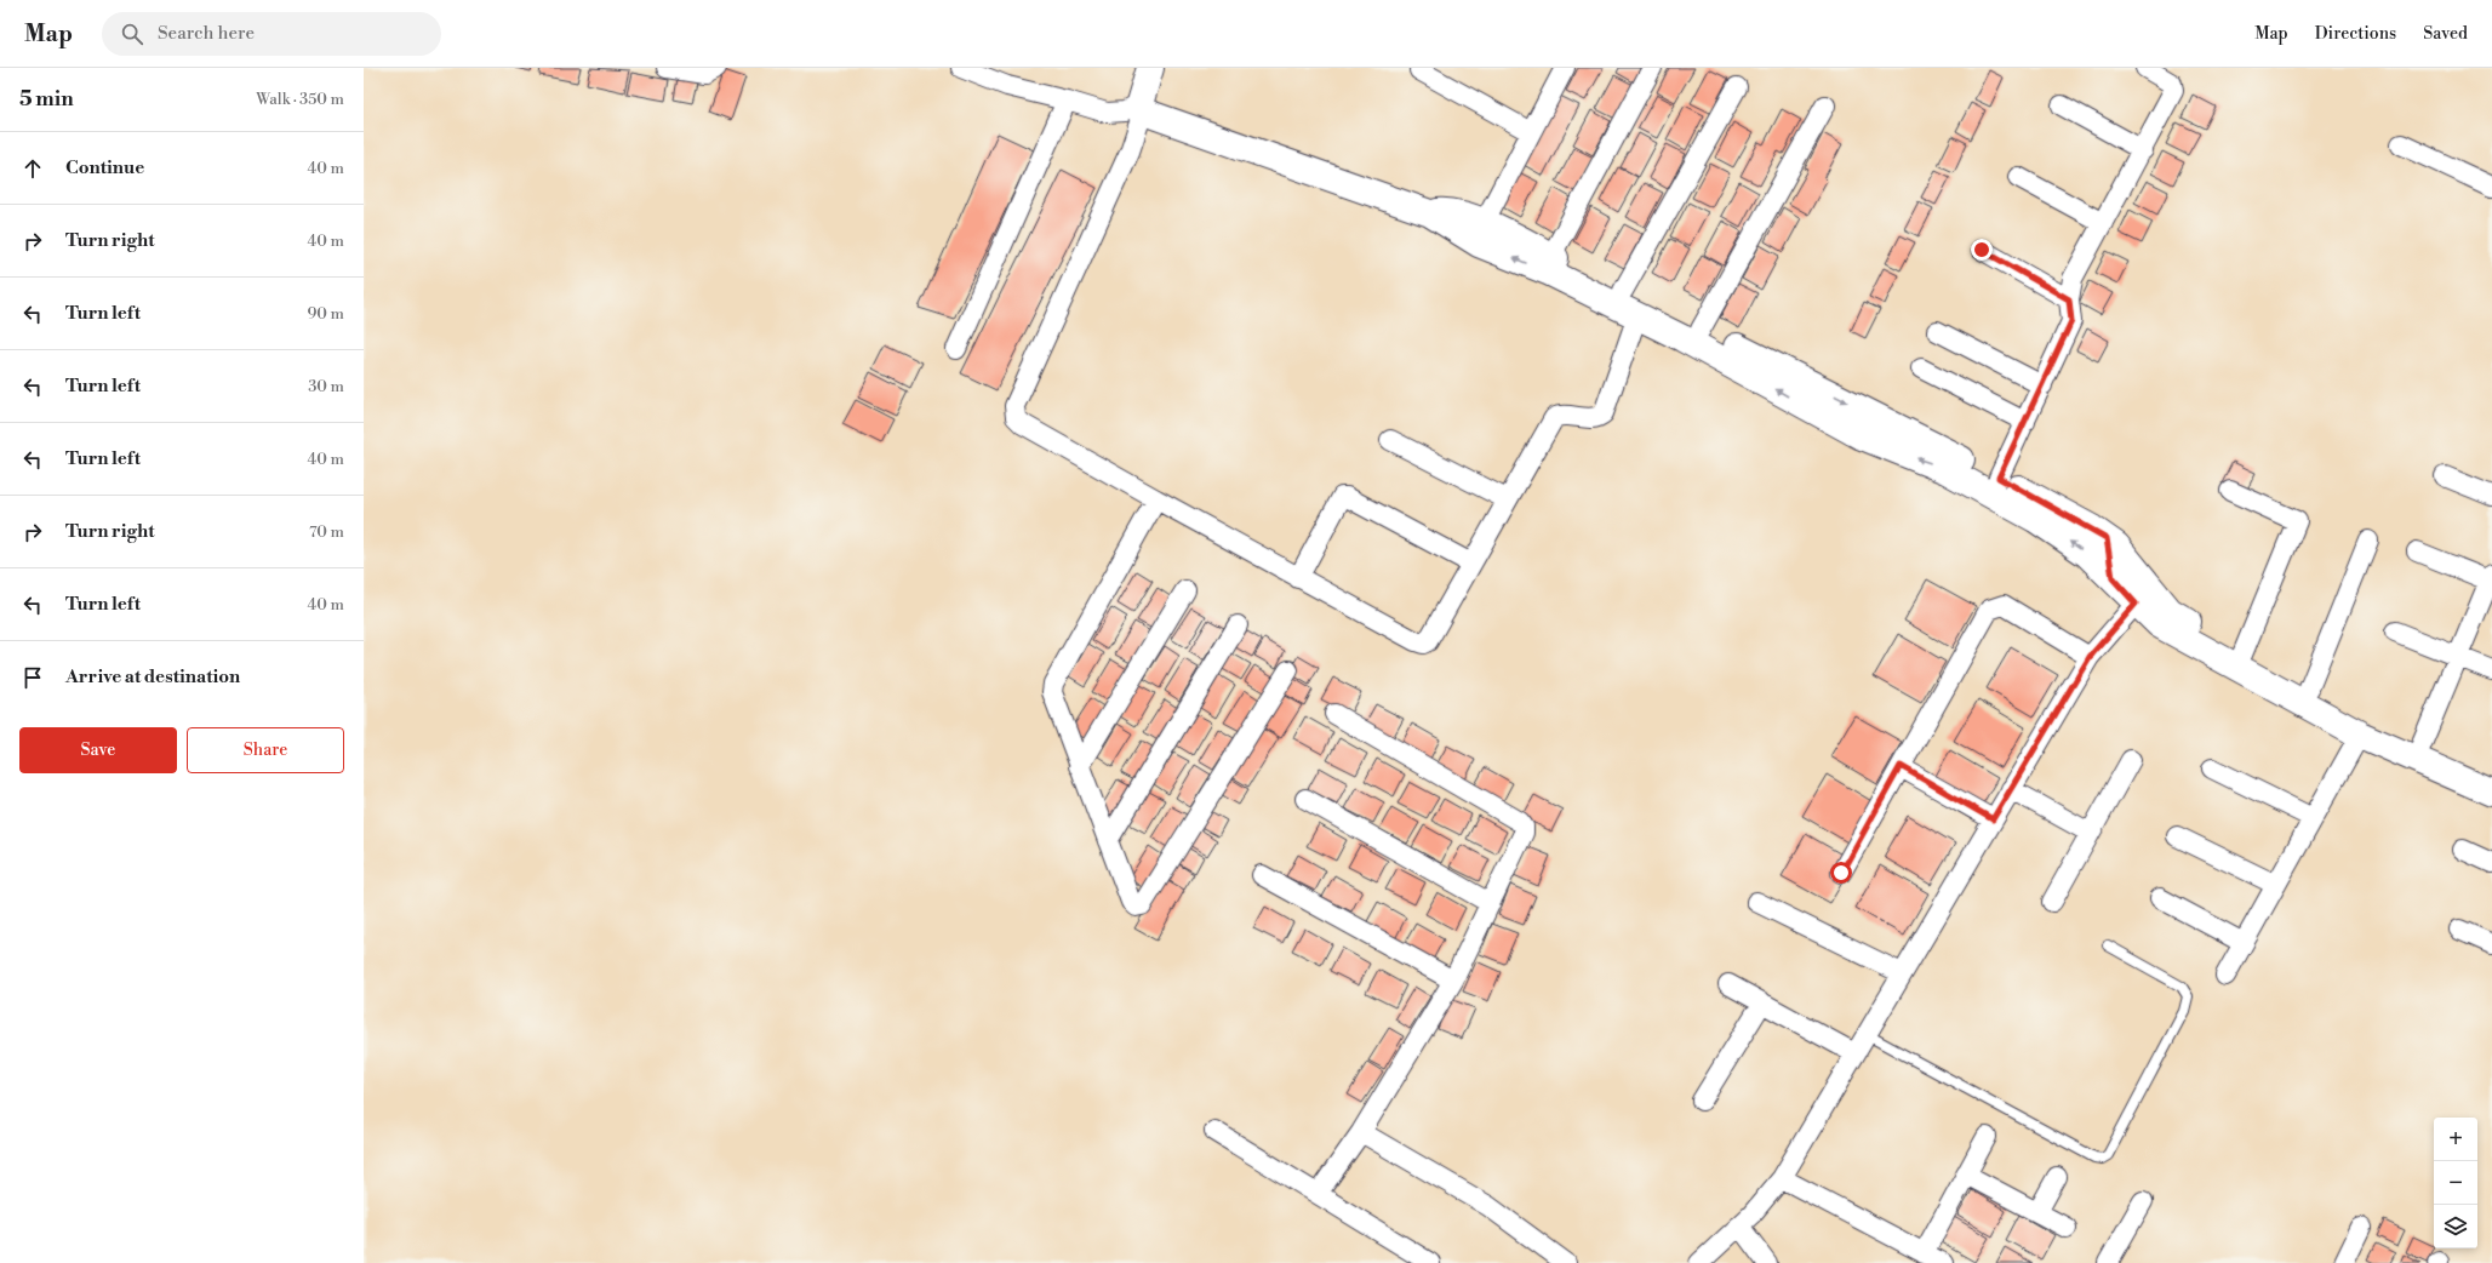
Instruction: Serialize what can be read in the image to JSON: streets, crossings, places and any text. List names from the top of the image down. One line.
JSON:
{"page":{"header":"Map","search":"Search here","nav":["Map","Directions","Saved"],"heading":["5 min","Walk · 350 m"],"list":[["Continue","40 m"],["Turn right","40 m"],["Turn left","90 m"],["Turn left","30 m"],["Turn left","40 m"],["Turn right","70 m"],["Turn left","40 m"],"Arrive at destination"],"buttons":["Save","Share"],"map_buttons":["+","−"]}}
